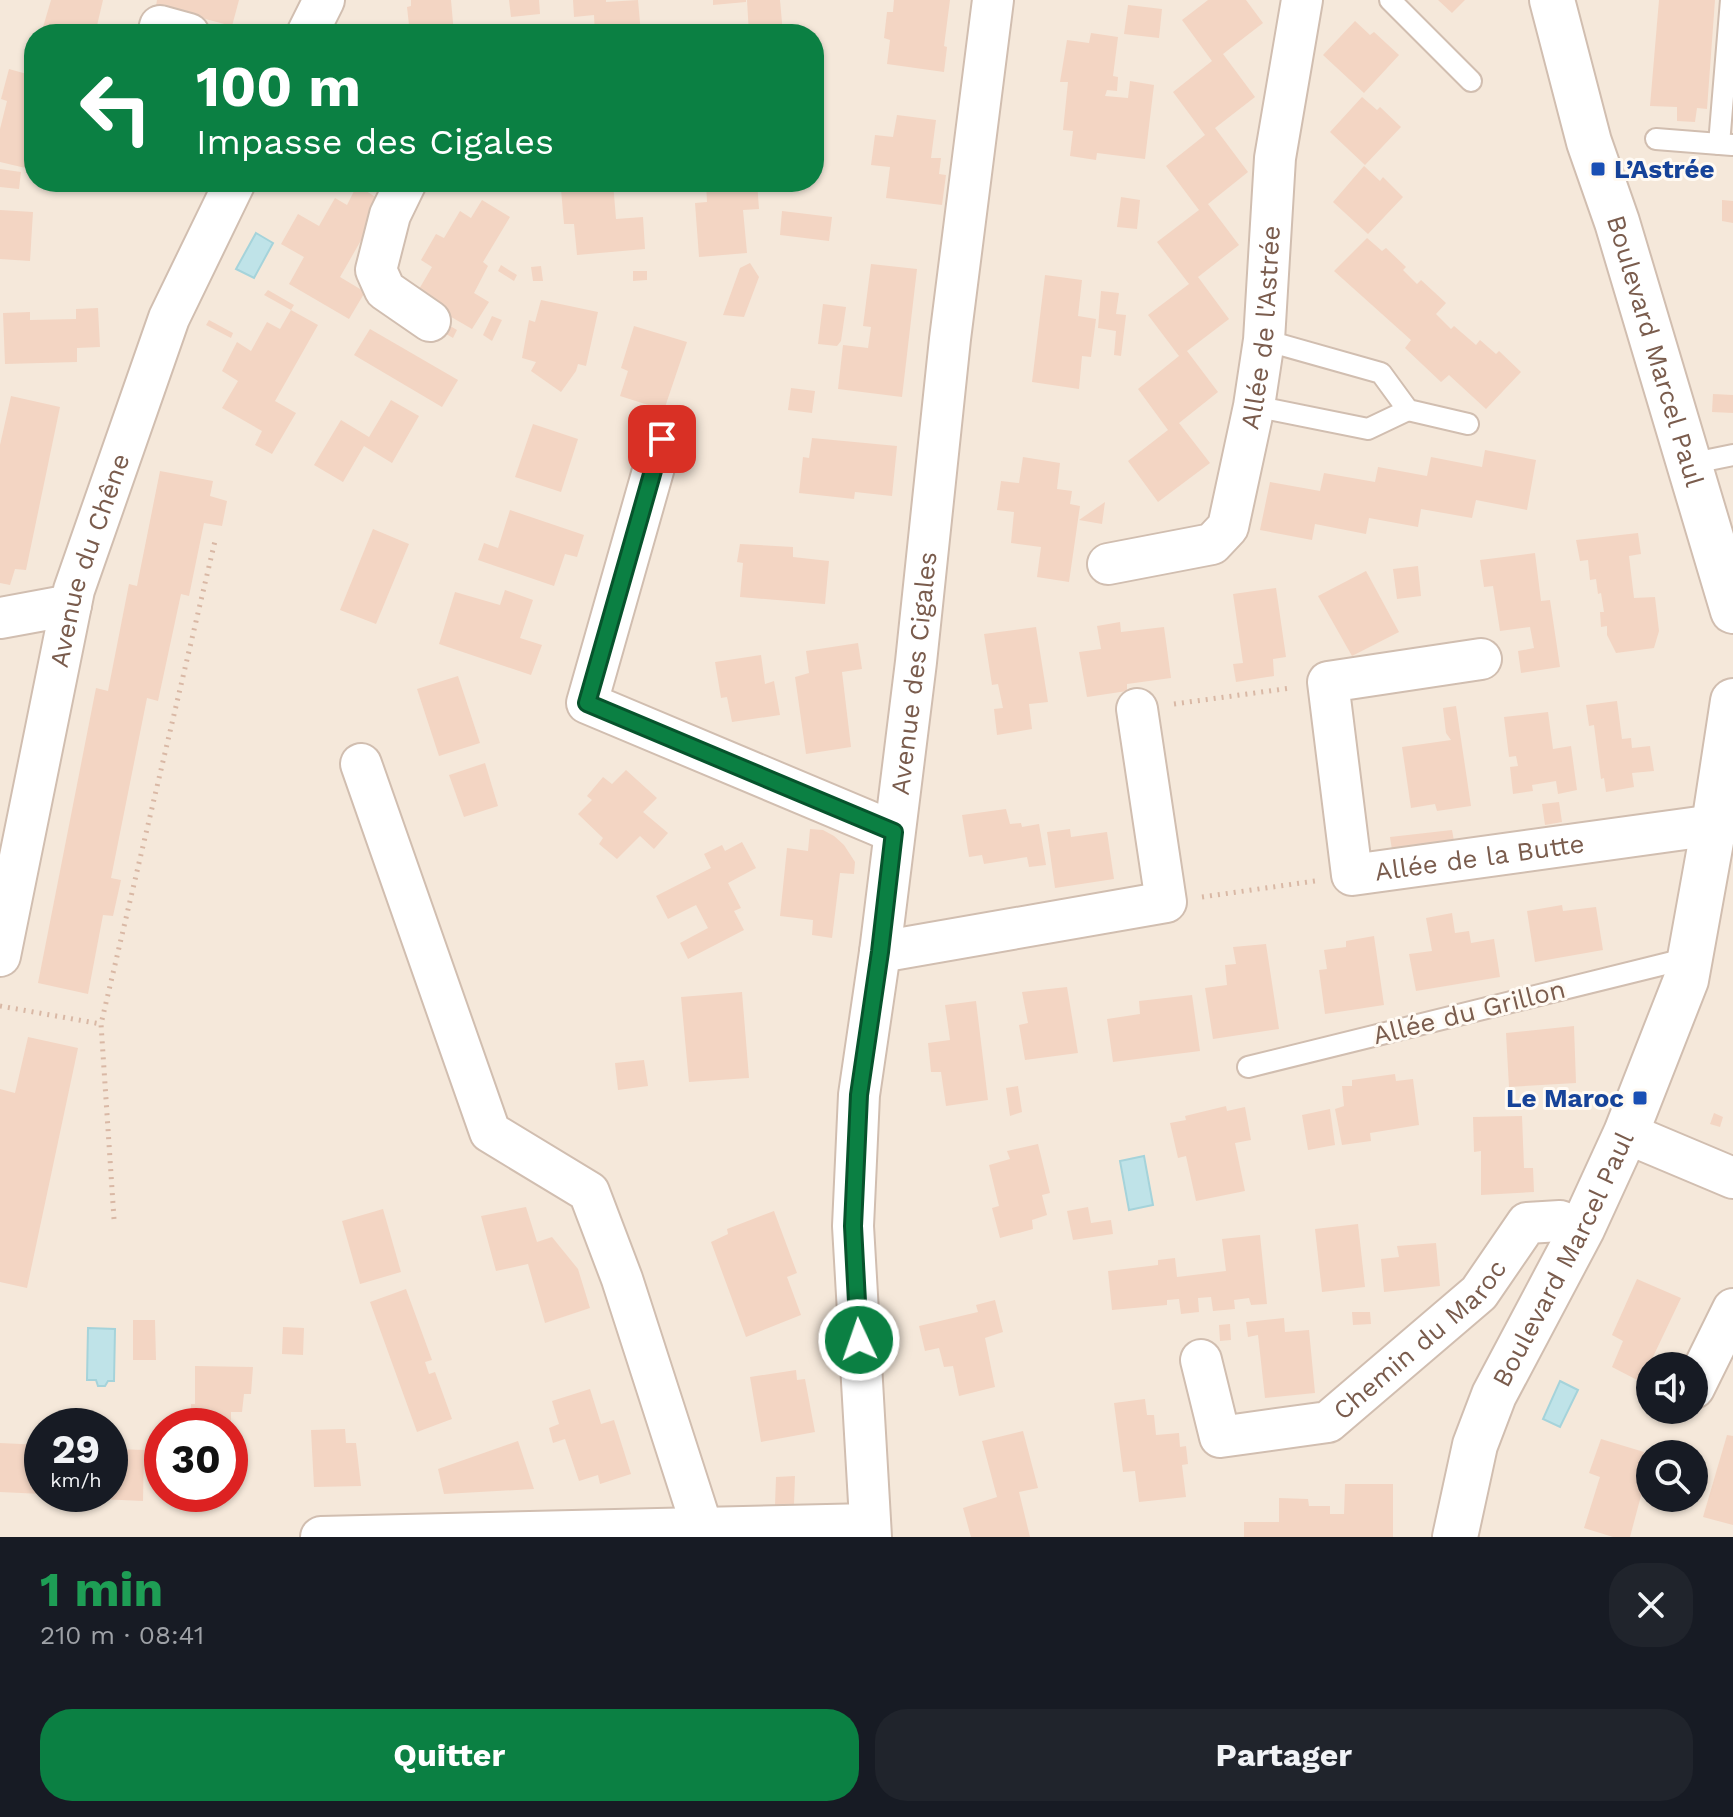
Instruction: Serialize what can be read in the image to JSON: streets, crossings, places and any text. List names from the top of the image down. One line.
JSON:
{"streets":{"street":["Allée de l'Astrée","Boulevard Marcel Paul","Avenue du Chêne","Avenue des Cigales","Allée de la Butte","Chemin du Maroc"],"lane":["Allée du Grillon"]},"crossings":[["Boulevard Marcel Paul","Allée de la Butte"],["Boulevard Marcel Paul","Allée du Grillon"],["Boulevard Marcel Paul","Chemin du Maroc"]],"places":{"transit":["L’Astrée","Le Maroc"]},"page":{"turn":["100 m","Impasse des Cigales"],"speed":"29 km/h","limit":"30","heading":["1 min","210 m · 08:41"],"buttons":["Quitter","Partager"]}}
